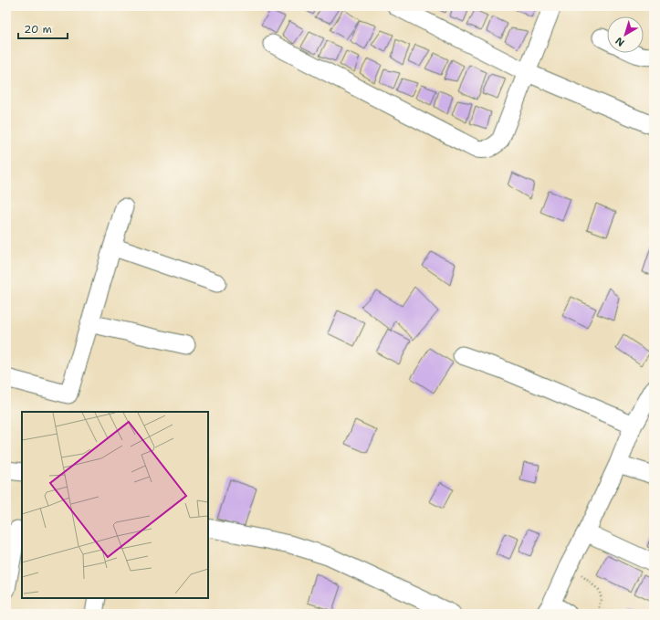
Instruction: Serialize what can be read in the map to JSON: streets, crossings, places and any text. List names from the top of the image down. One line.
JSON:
{"scale_bar":"20 m","north":"bottom left"}
